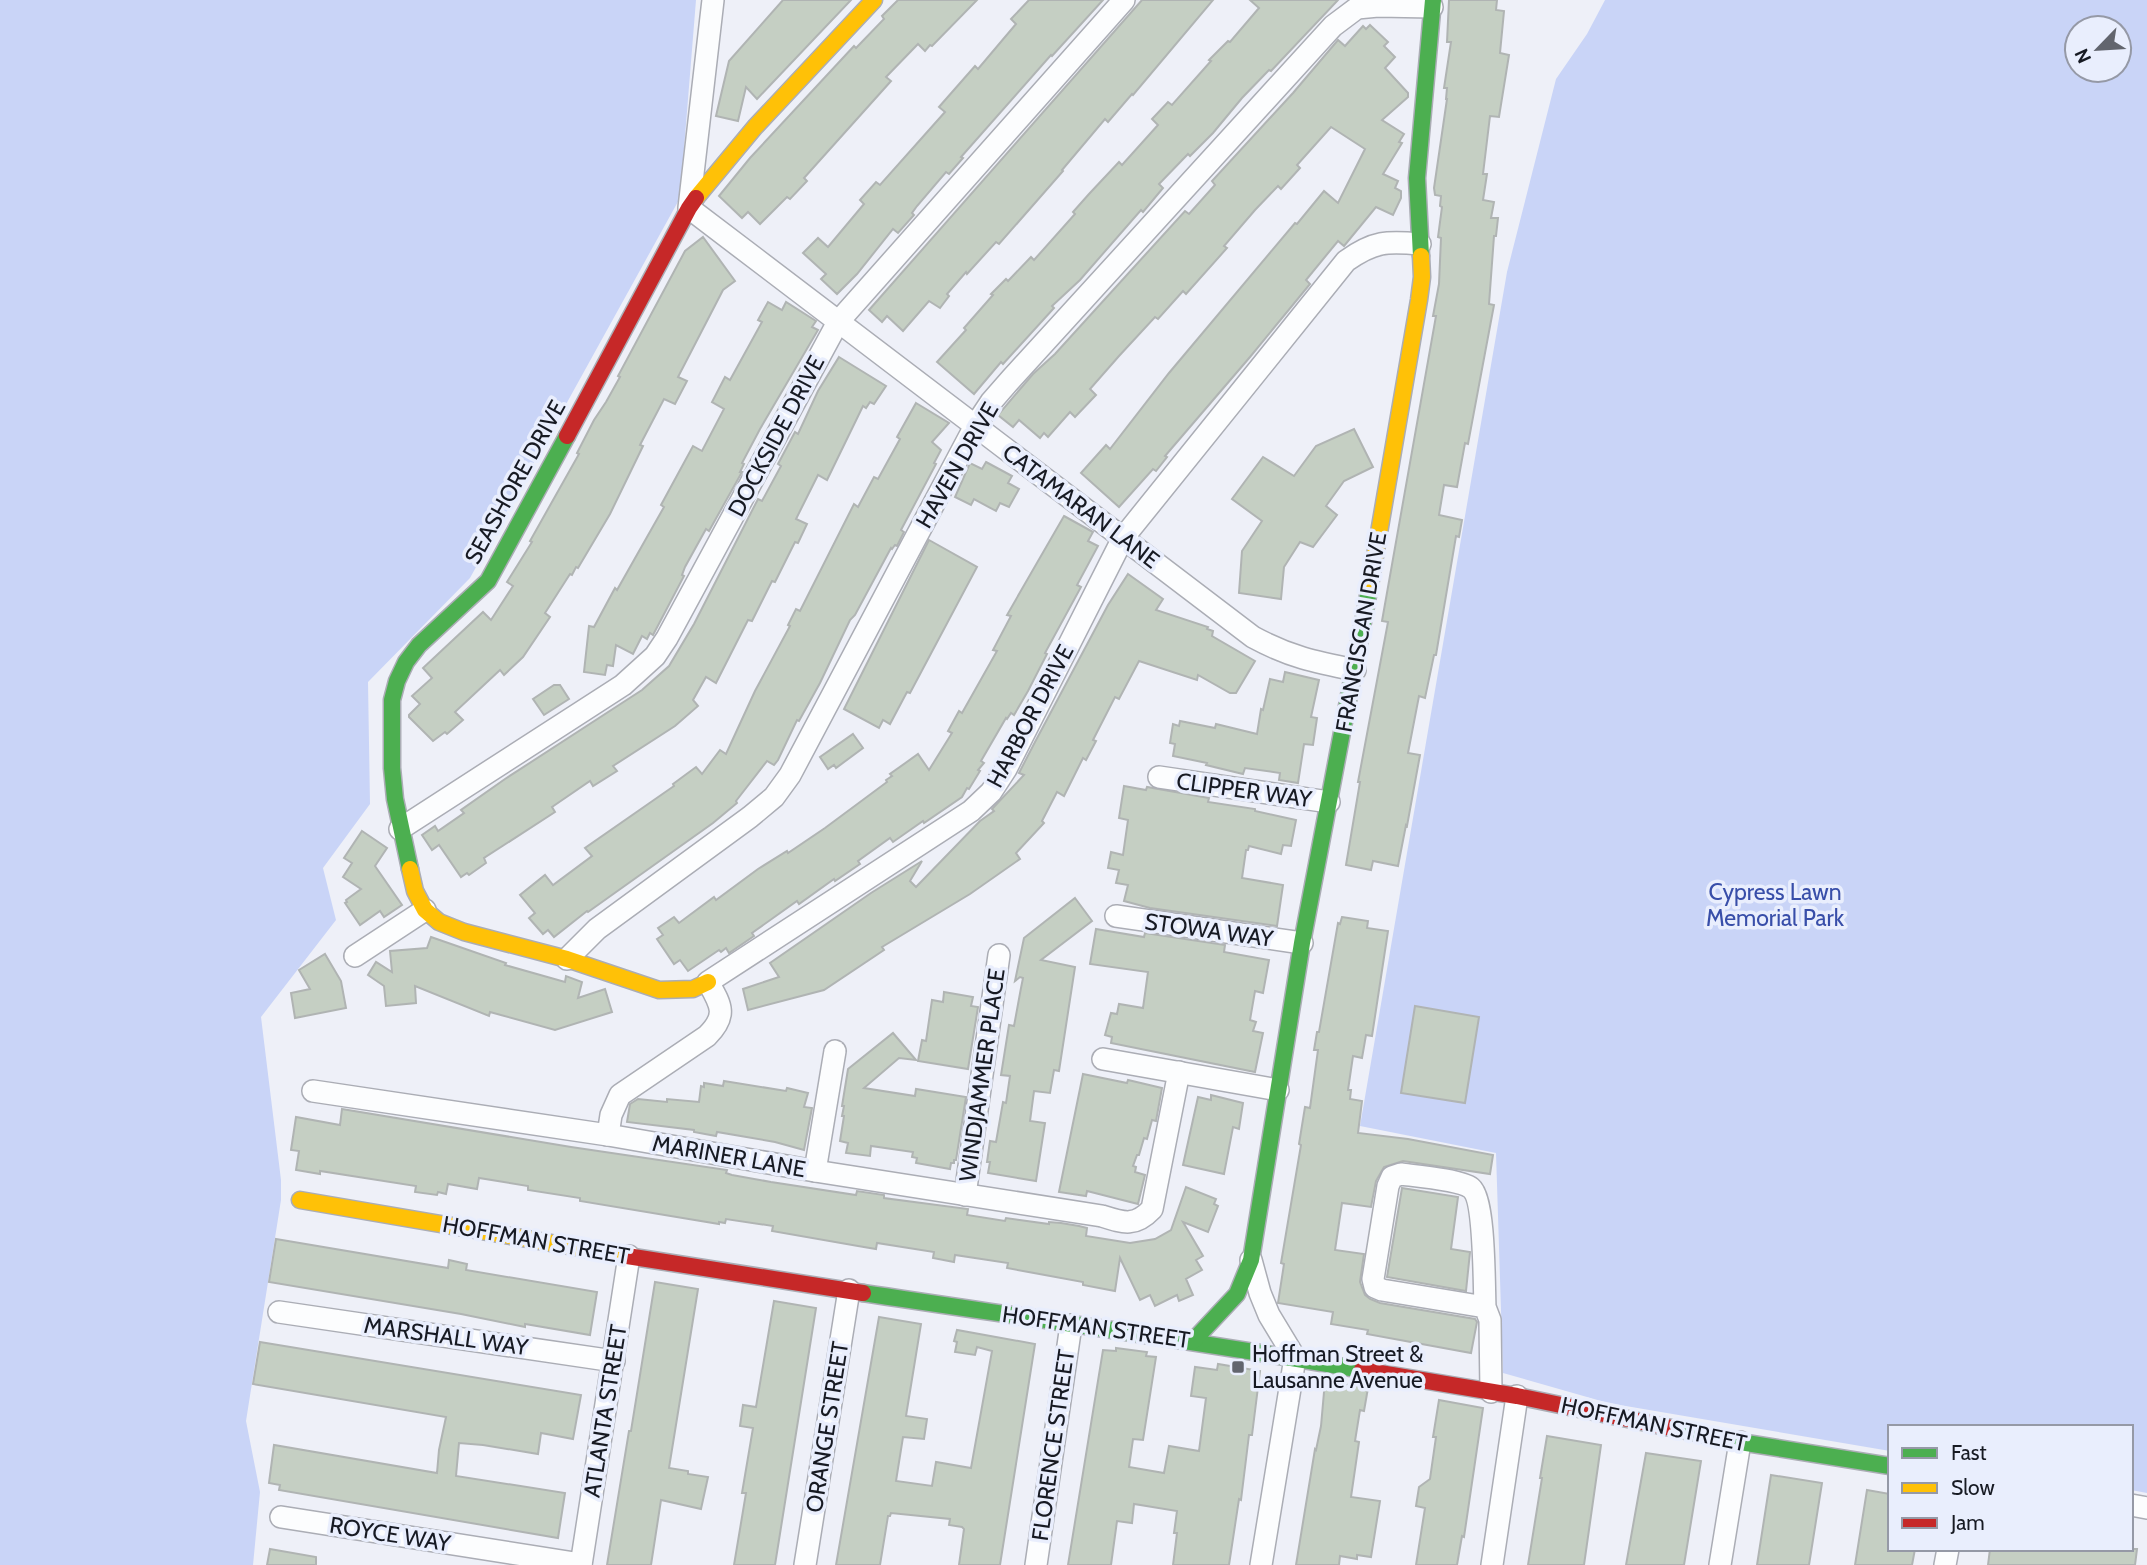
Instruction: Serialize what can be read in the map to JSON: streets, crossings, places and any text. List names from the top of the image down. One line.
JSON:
{"streets":{"street":["DOCKSIDE DRIVE","HAVEN DRIVE","SEASHORE DRIVE","CATAMARAN LANE","FRANCISCAN DRIVE","HARBOR DRIVE","CLIPPER WAY","STOWA WAY","WINDJAMMER PLACE","MARINER LANE","HOFFMAN STREET","MARSHALL WAY","ATLANTA STREET","ORANGE STREET","FLORENCE STREET","ROYCE WAY"]},"crossings":[["DOCKSIDE DRIVE","SEASHORE DRIVE"],["DOCKSIDE DRIVE","CATAMARAN LANE"],["HAVEN DRIVE","CATAMARAN LANE"],["HAVEN DRIVE","FRANCISCAN DRIVE"],["SEASHORE DRIVE","CATAMARAN LANE"],["CATAMARAN LANE","FRANCISCAN DRIVE"],["CATAMARAN LANE","HARBOR DRIVE"],["FRANCISCAN DRIVE","HARBOR DRIVE"],["FRANCISCAN DRIVE","CLIPPER WAY"],["FRANCISCAN DRIVE","STOWA WAY"],["FRANCISCAN DRIVE","HOFFMAN STREET"],["WINDJAMMER PLACE","MARINER LANE"],["HOFFMAN STREET","ATLANTA STREET"],["HOFFMAN STREET","ORANGE STREET"],["HOFFMAN STREET","FLORENCE STREET"],["MARSHALL WAY","ATLANTA STREET"],["ATLANTA STREET","ROYCE WAY"]],"parks":["Cypress Lawn Memorial Park"],"places":{"transit":["Hoffman Street & Lausanne Avenue"]},"legend":["Fast","Slow","Jam"],"north":"bottom left"}
